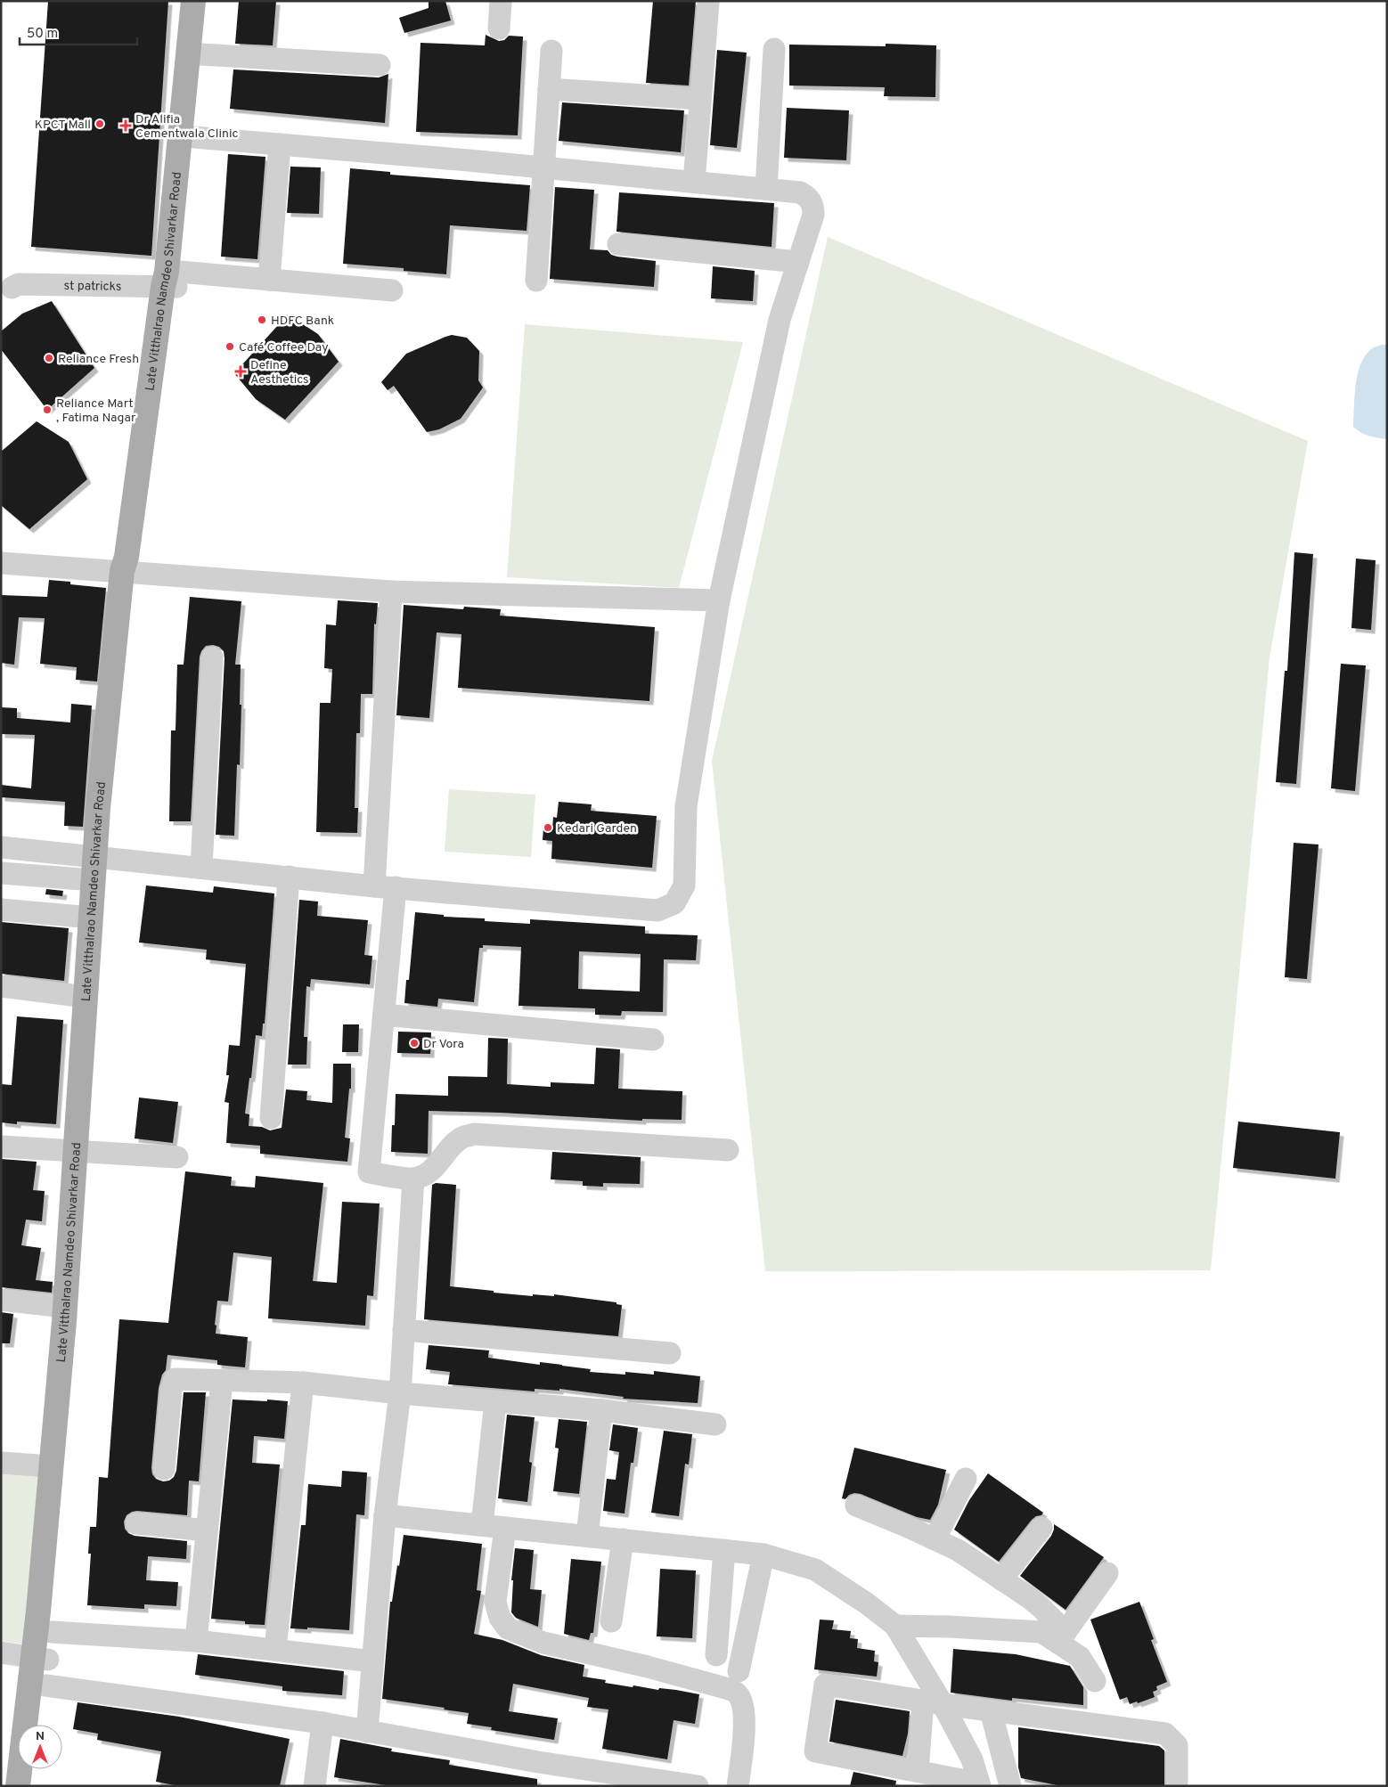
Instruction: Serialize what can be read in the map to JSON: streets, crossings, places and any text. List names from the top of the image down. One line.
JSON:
{"streets":{"main road":["Late Vitthalrao Namdeo Shivarkar Road"],"street":["st patricks"]},"crossings":[["Late Vitthalrao Namdeo Shivarkar Road","st patricks"]],"places":{"other":["KPCT Mall","HDFC Bank","Café Coffee Day","Reliance Fresh","Reliance Mart , Fatima Nagar","Kedari Garden","Dr Vora"],"health":["Dr Alifia Cementwala Clinic","Define Aesthetics"]},"scale_bar":"50 m","north":"top"}
